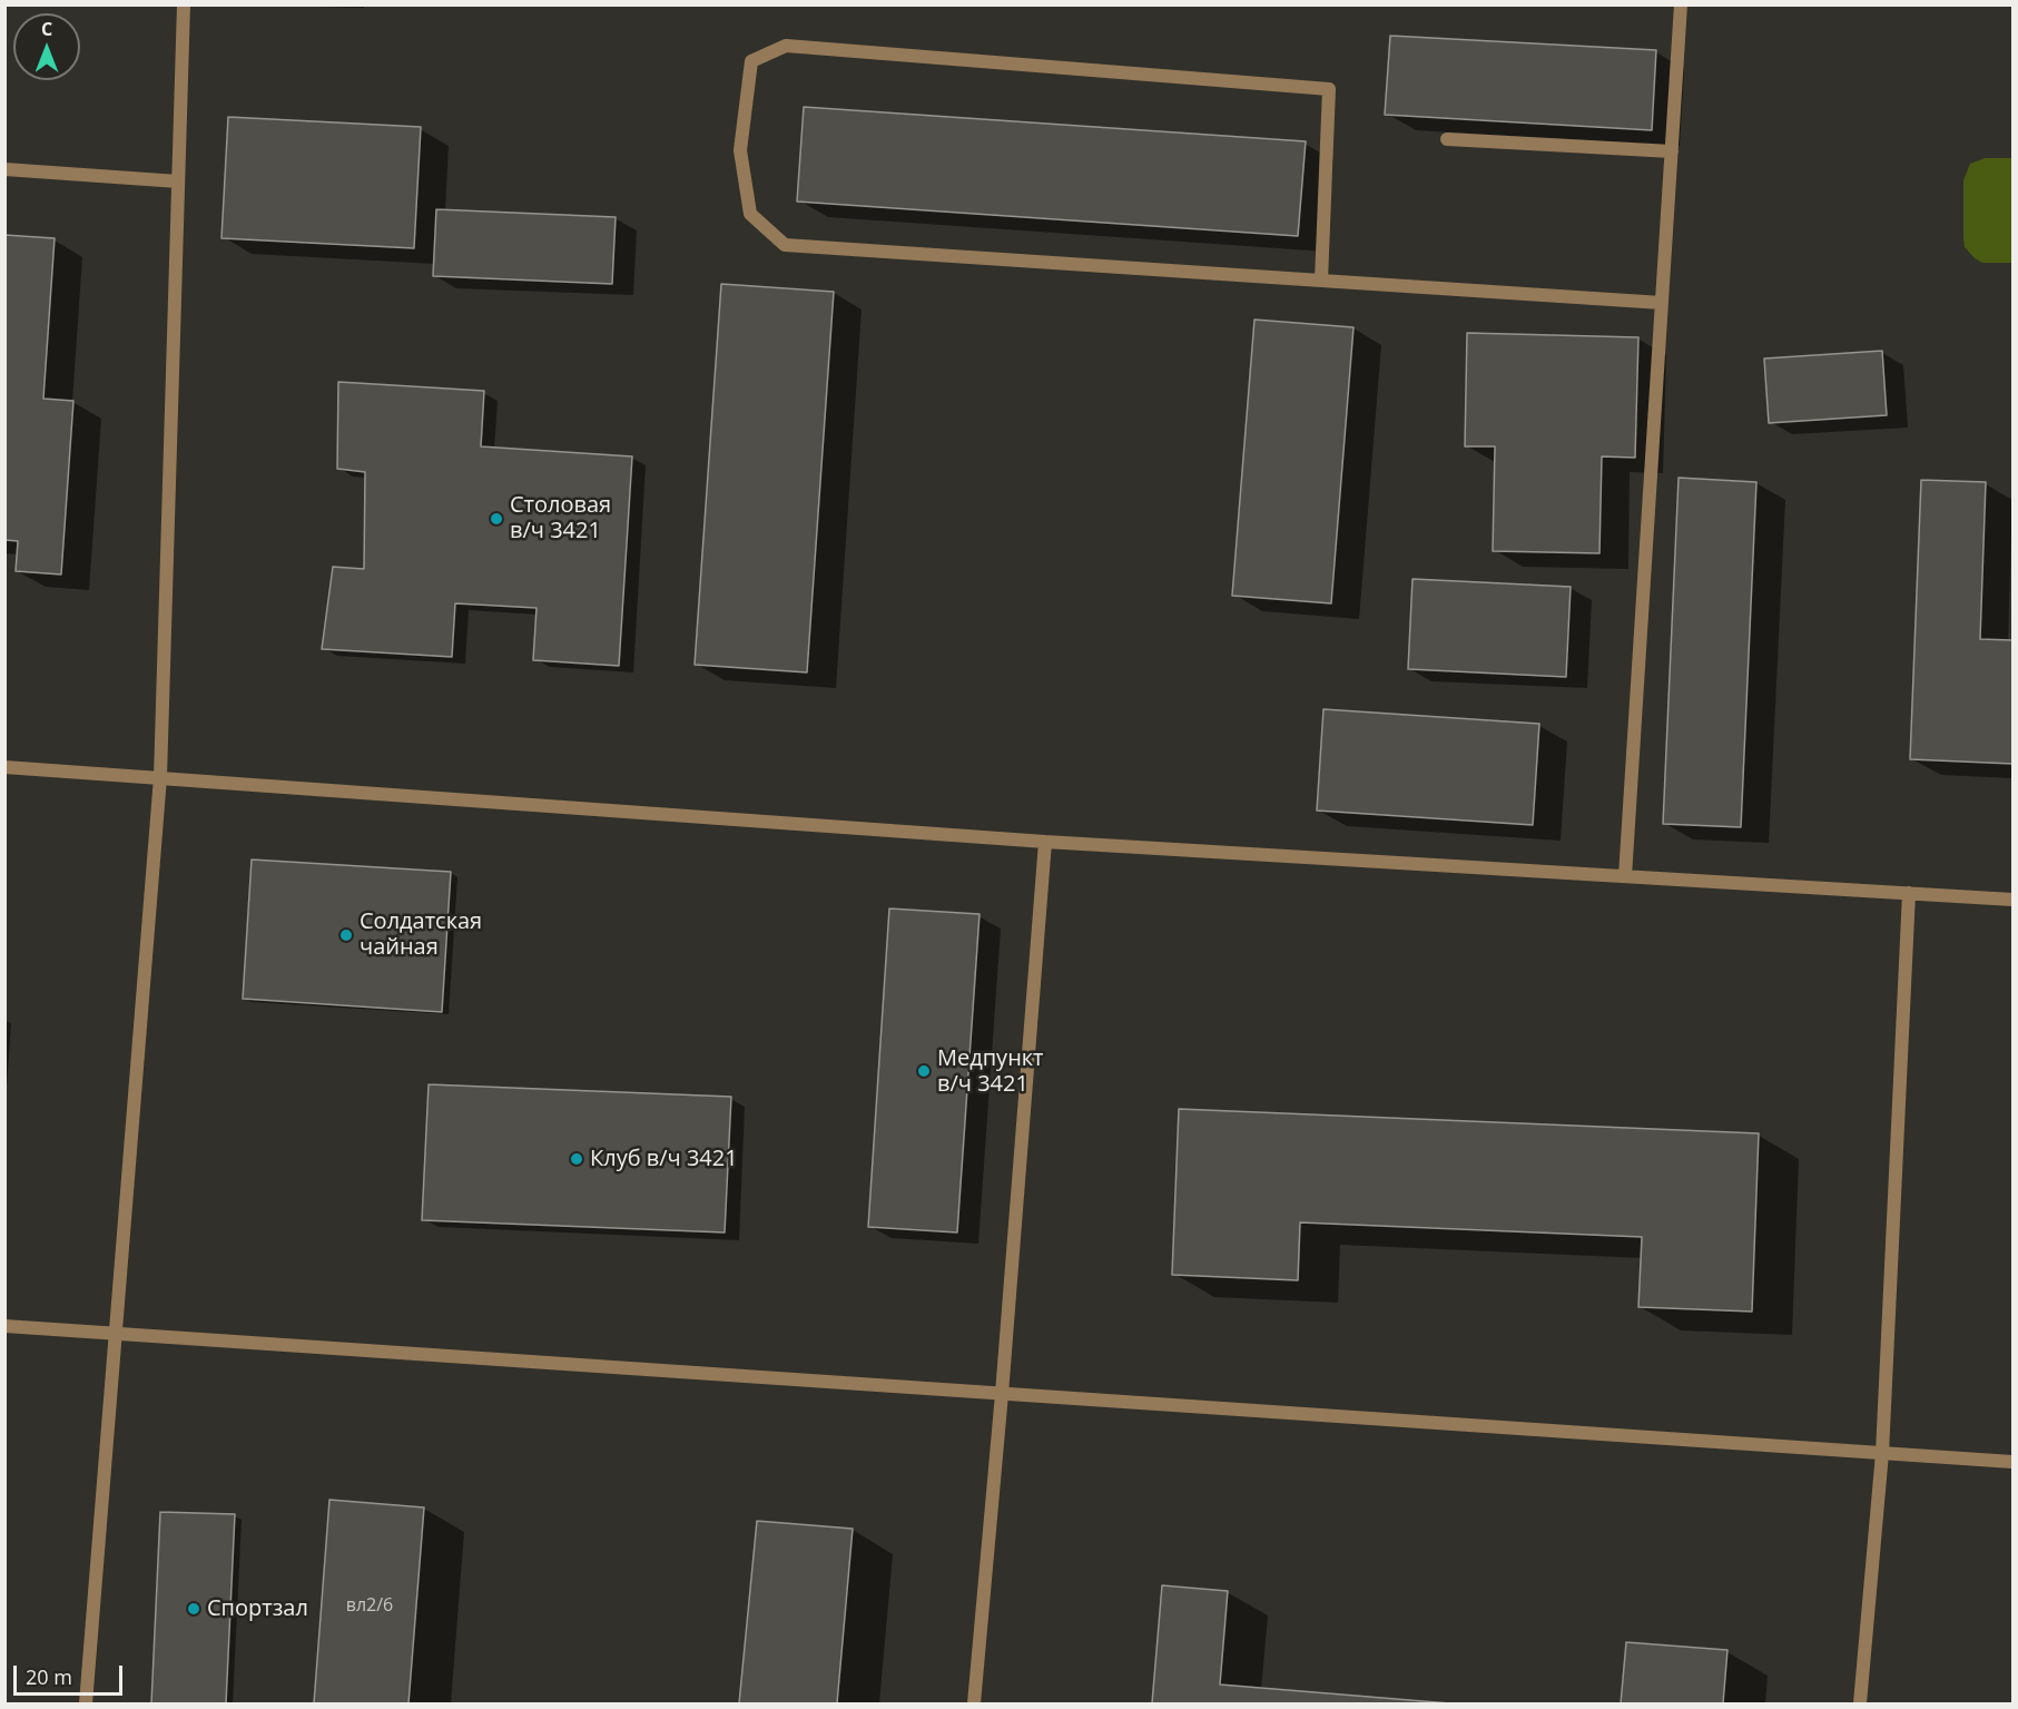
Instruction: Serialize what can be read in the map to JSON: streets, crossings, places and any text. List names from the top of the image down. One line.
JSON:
{"places":["Столовая в/ч 3421","Солдатская чайная","Медпункт в/ч 3421","Клуб в/ч 3421","Спортзал"],"house_numbers":["вл2/6"],"scale_bar":"20 m","north":"top"}
